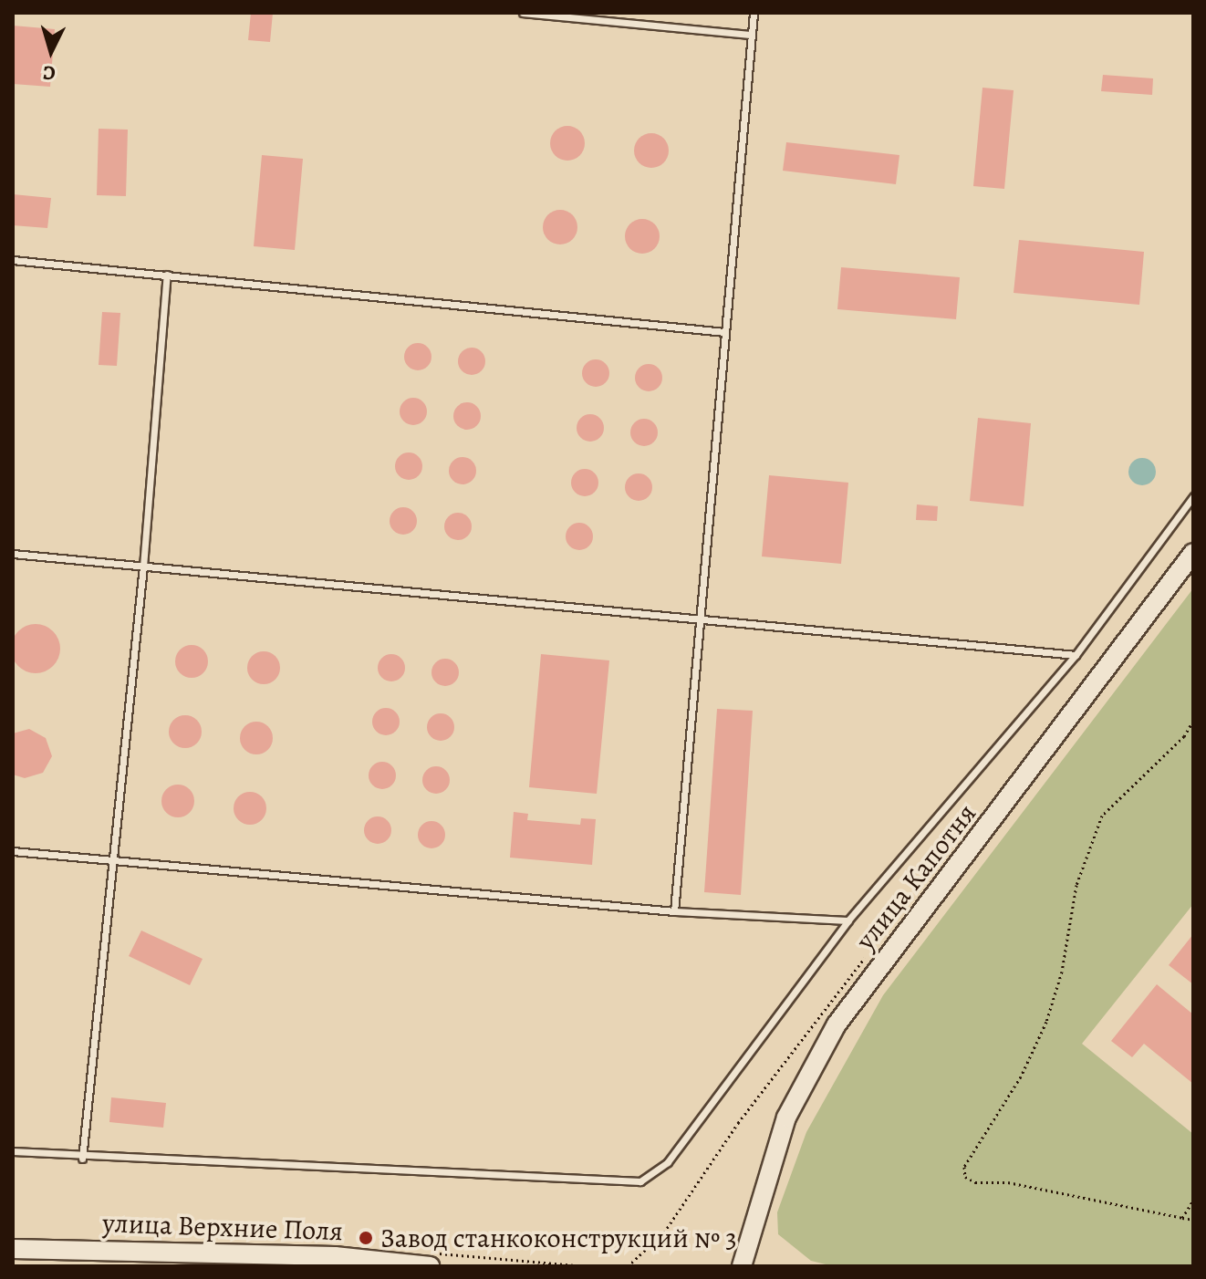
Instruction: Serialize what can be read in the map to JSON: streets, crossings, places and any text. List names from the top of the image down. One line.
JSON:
{"streets":{"main road":["улица Капотня","улица Верхние Поля"]},"places":["Завод станкоконструкций № 3"],"north":"bottom"}
